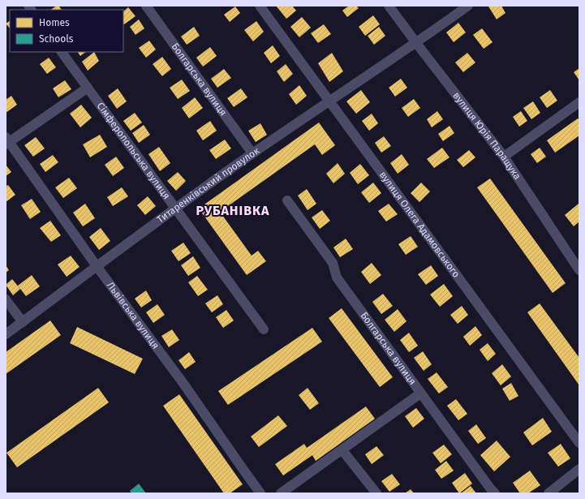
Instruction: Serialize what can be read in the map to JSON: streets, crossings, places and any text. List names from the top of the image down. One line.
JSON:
{"streets":{"street":["Болгарська вулиця","вулиця Юрія Паращука","Сімферопольська вулиця","Титаренківський провулок","вулиця Олега Адамовського","Львівська вулиця"]},"crossings":[["Болгарська вулиця","Титаренківський провулок"],["вулиця Юрія Паращука","Титаренківський провулок"],["Сімферопольська вулиця","Титаренківський провулок"],["Титаренківський провулок","вулиця Олега Адамовського"],["Титаренківський провулок","Львівська вулиця"]],"districts":["РУБАНІВКА"],"legend":["Homes","Schools"]}
